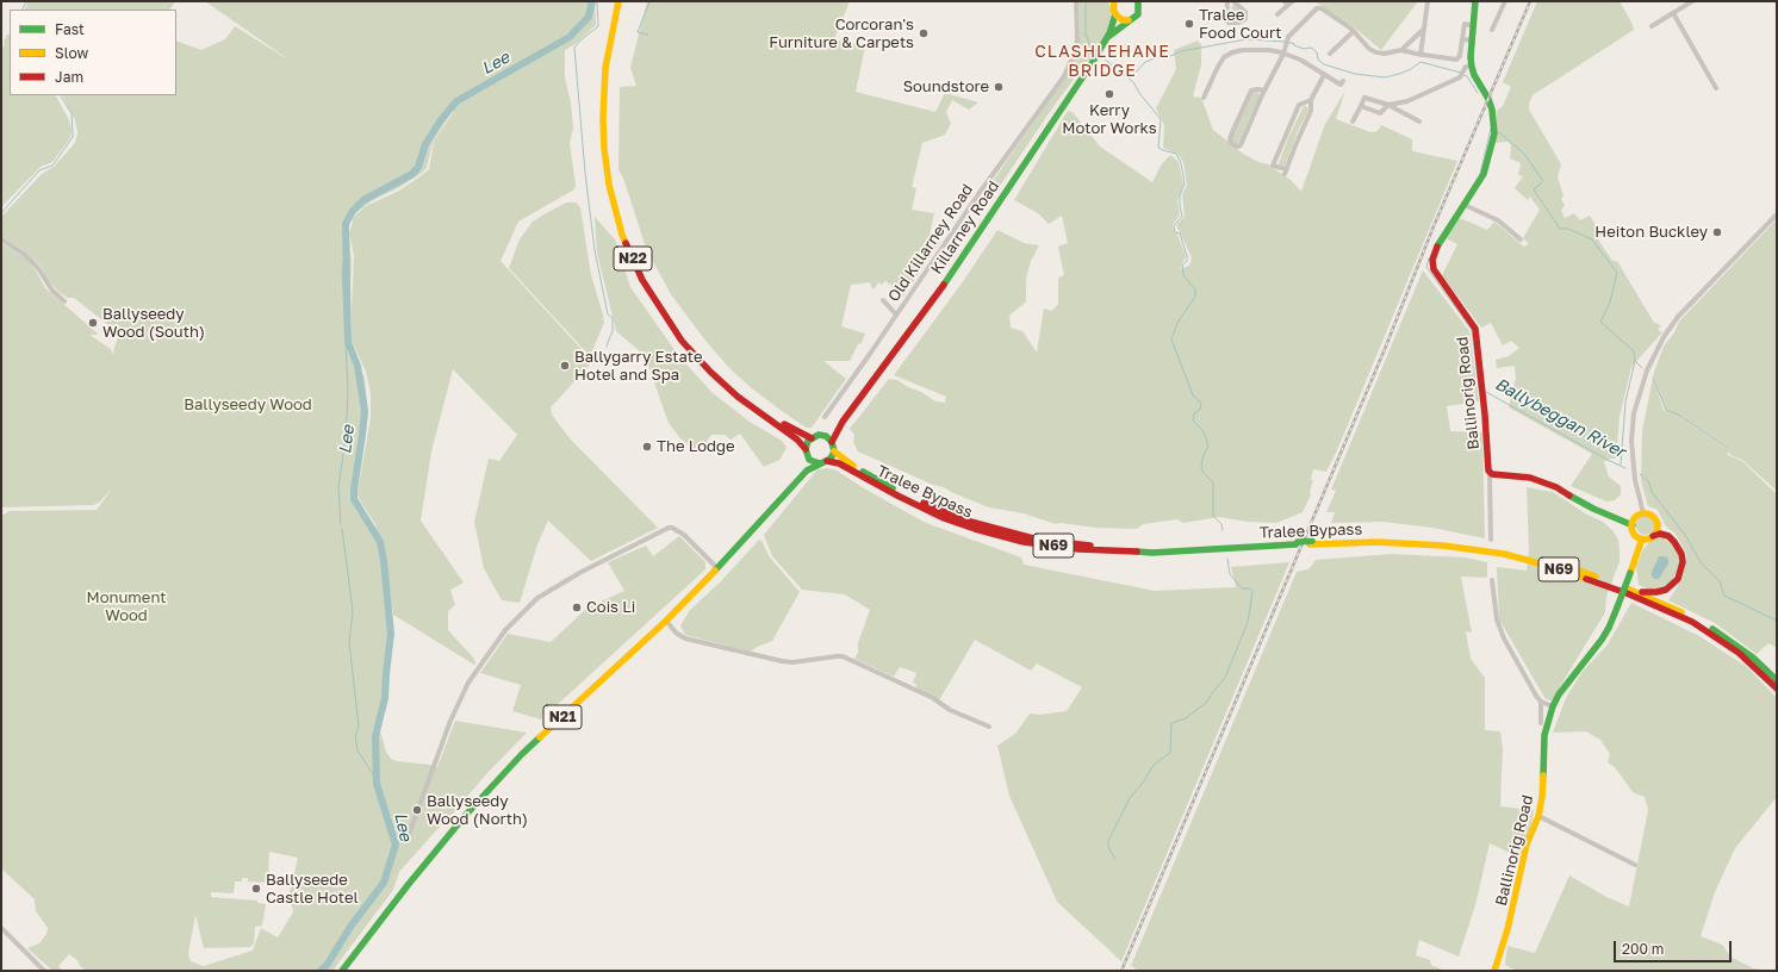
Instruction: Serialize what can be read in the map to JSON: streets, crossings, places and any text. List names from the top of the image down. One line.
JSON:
{"streets":{"main road":["Killarney Road","N22","Ballinorig Road","Tralee Bypass","N69","N21"],"street":["Old Killarney Road"]},"crossings":[["Killarney Road","N22"],["Killarney Road","Tralee Bypass"],["Killarney Road","N21"],["N22","Tralee Bypass"],["N22","N21"],["Tralee Bypass","N69"],["Tralee Bypass","N21"]],"districts":["CLASHLEHANE BRIDGE"],"water":["Lee","Ballybeggan River"],"parks":["Ballyseedy Wood","Monument Wood"],"places":["Tralee Food Court","Corcoran's Furniture & Carpets","Soundstore","Kerry Motor Works","Heiton Buckley","Ballyseedy Wood (South)","Ballygarry Estate Hotel and Spa","The Lodge","Cois Li","Ballyseedy Wood (North)","Ballyseede Castle Hotel"],"legend":["Fast","Slow","Jam"],"scale_bar":"200 m"}
